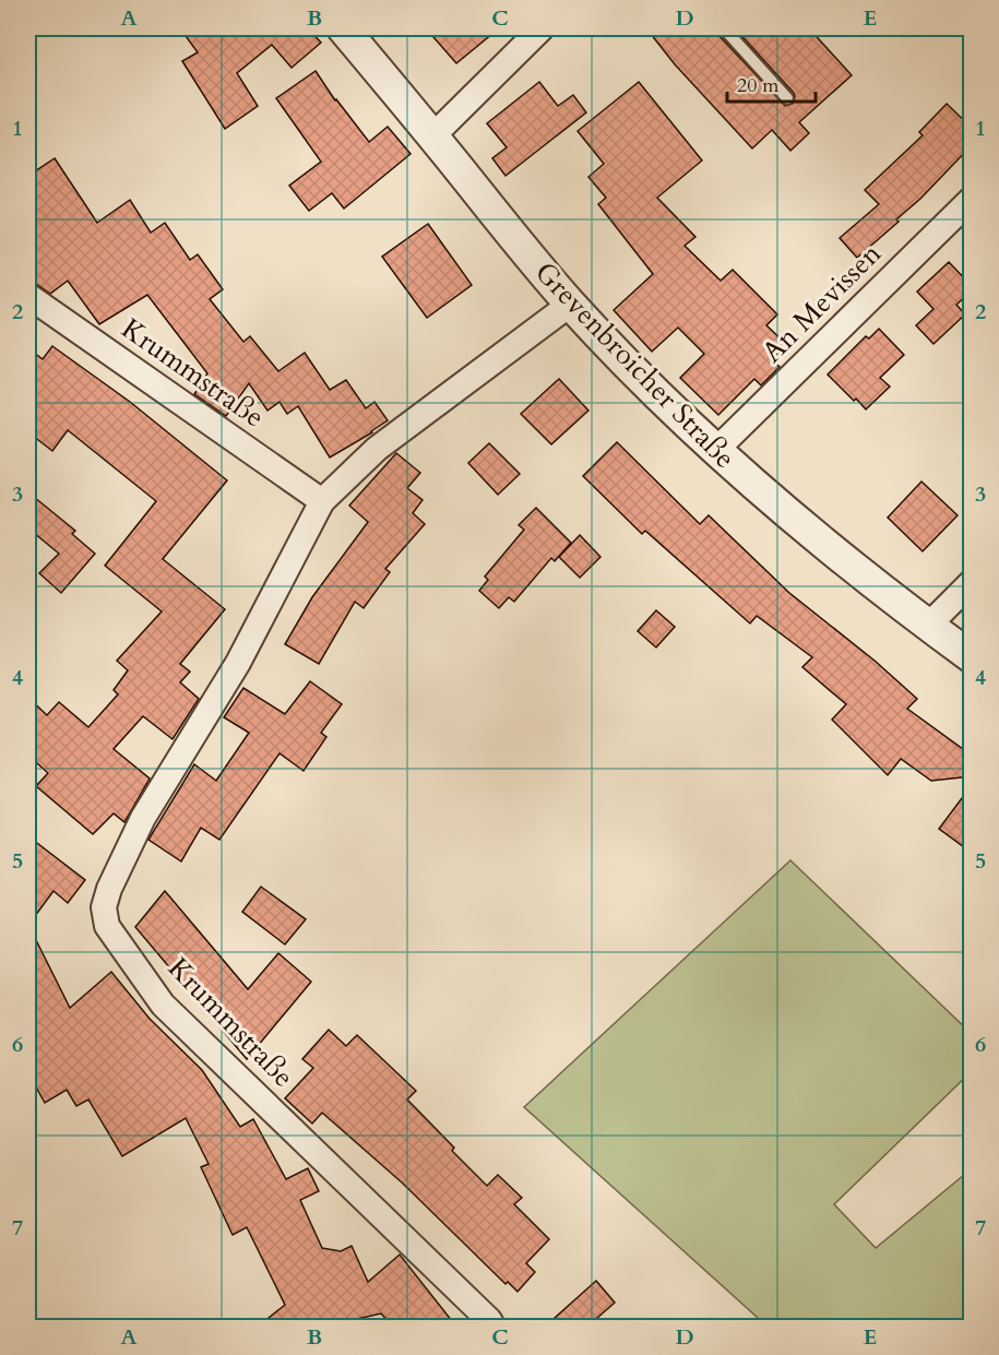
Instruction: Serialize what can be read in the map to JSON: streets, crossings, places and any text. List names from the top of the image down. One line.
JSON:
{"streets":{"street":["An Mevissen","Grevenbroicher Straße","Krummstraße"]},"crossings":[["An Mevissen","Grevenbroicher Straße"],["Grevenbroicher Straße","Krummstraße"]],"scale_bar":"20 m","grid":{"columns":["A","B","C","D","E"],"rows":["1","2","3","4","5","6","7"]}}
